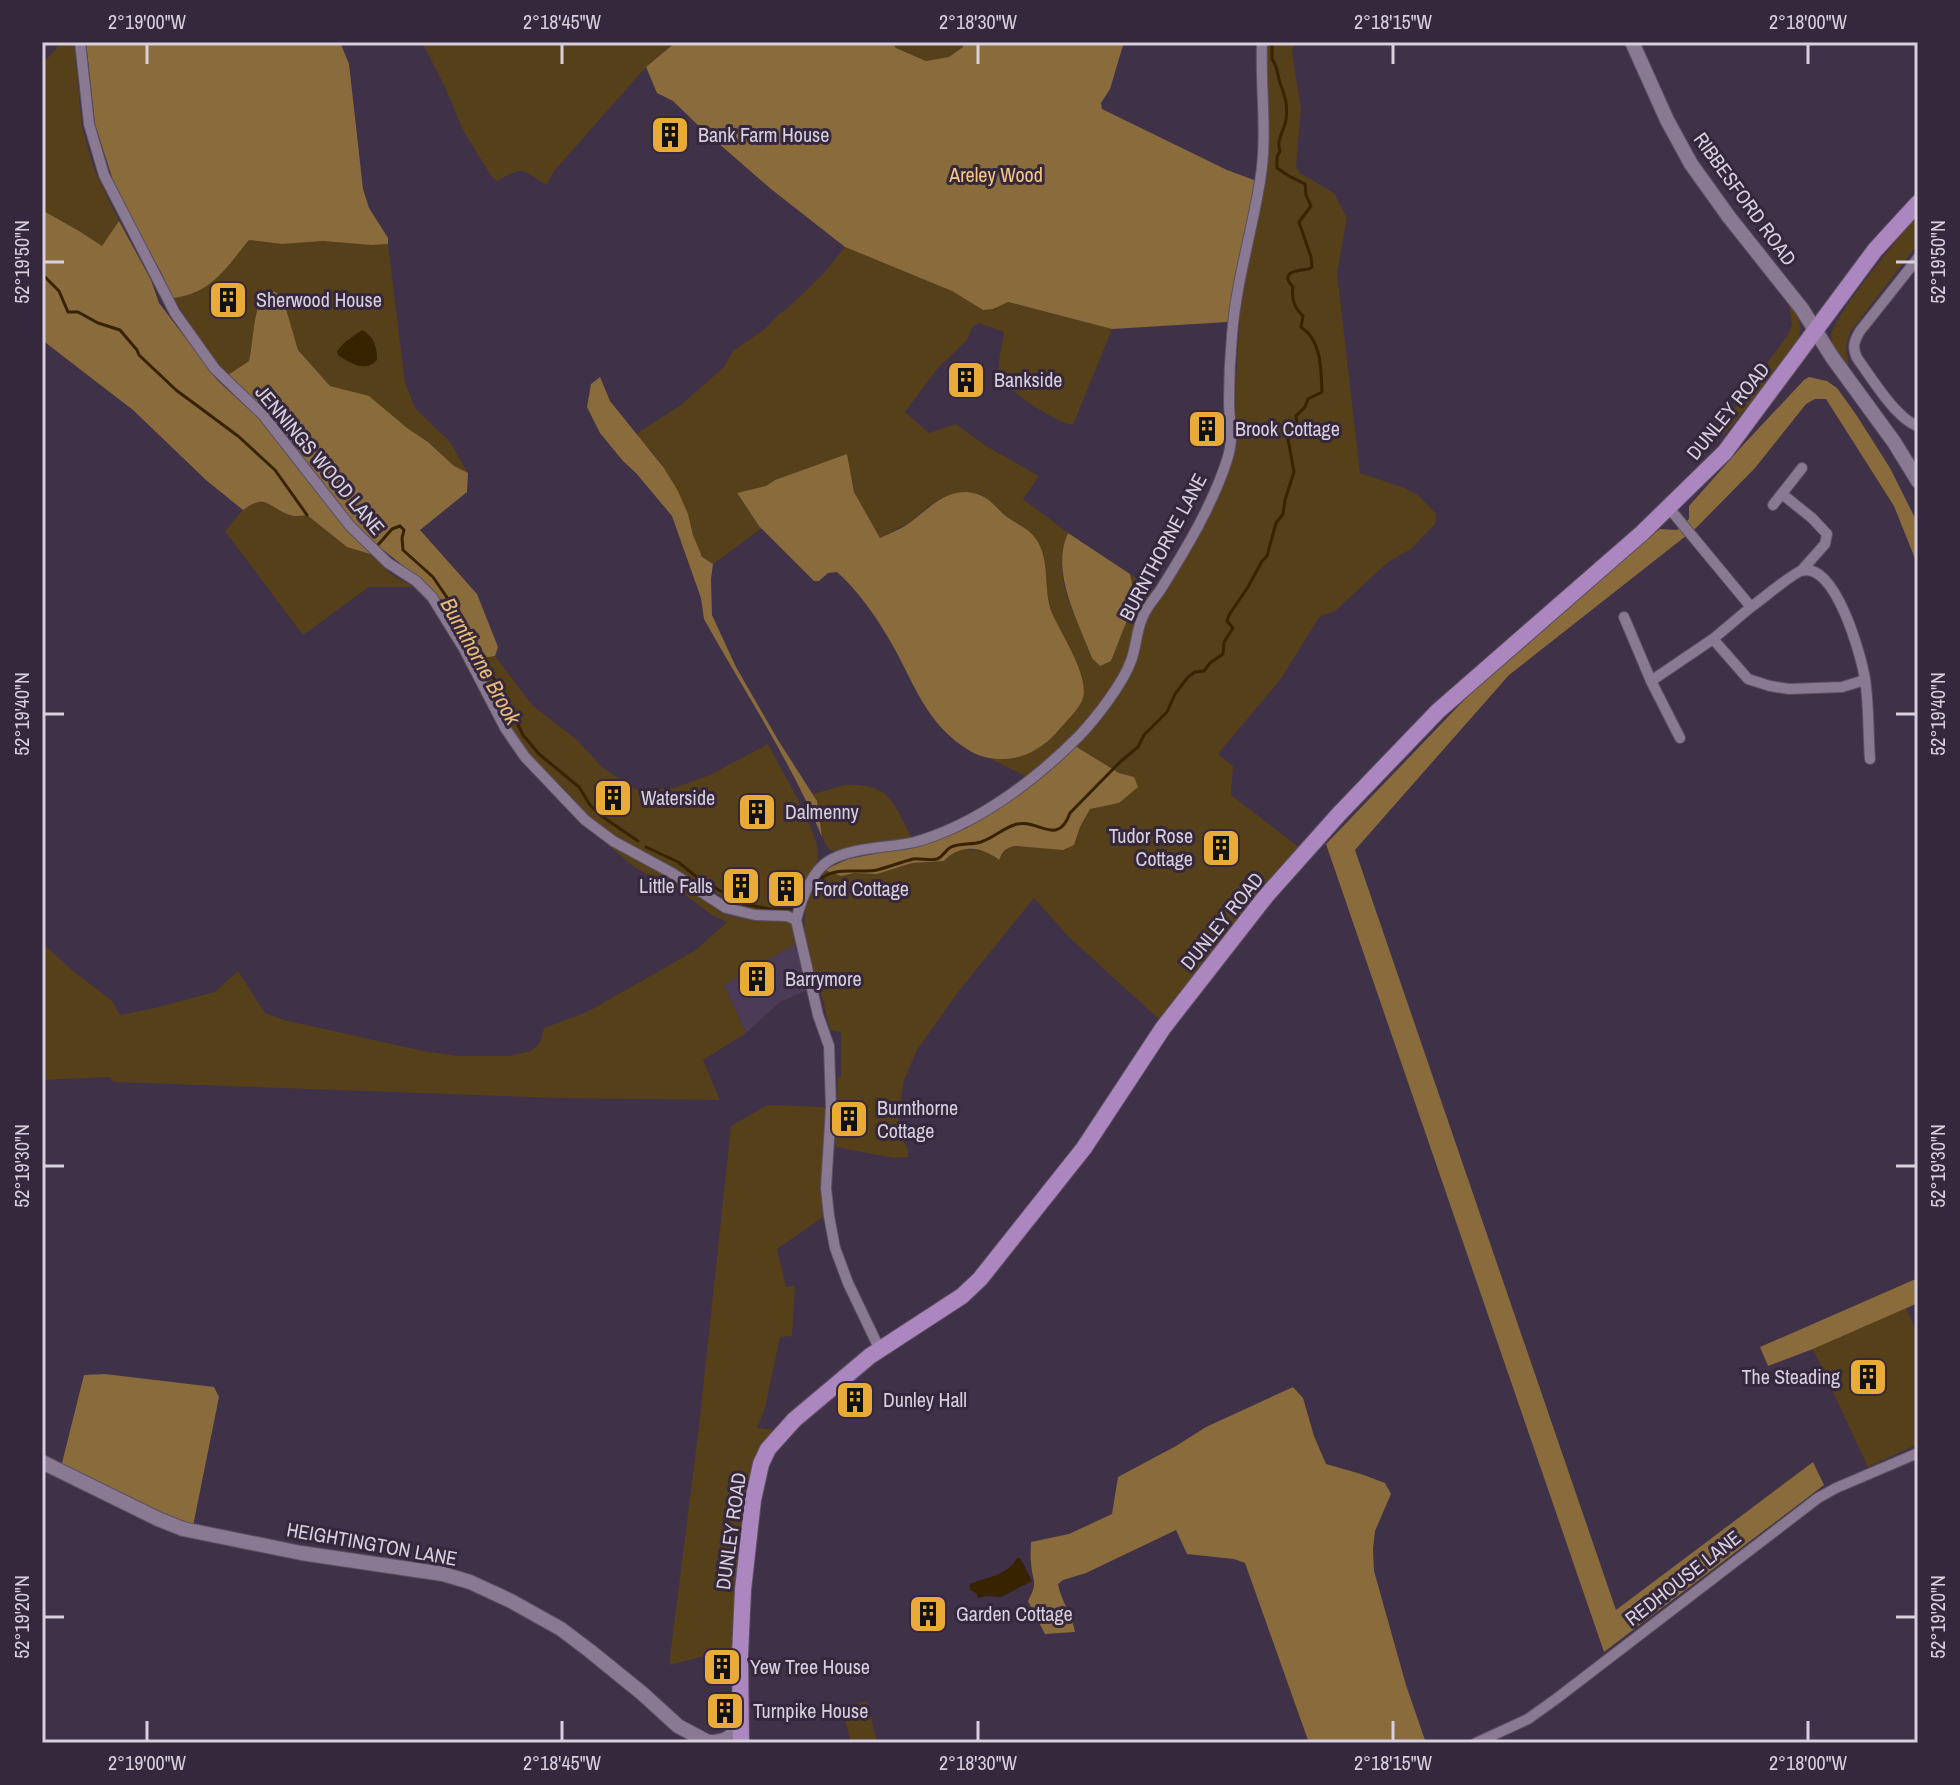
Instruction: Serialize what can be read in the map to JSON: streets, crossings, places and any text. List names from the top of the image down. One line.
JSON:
{"streets":{"main road":["DUNLEY ROAD"],"street":["RIBBESFORD ROAD","JENNINGS WOOD LANE","BURNTHORNE LANE","HEIGHTINGTON LANE","REDHOUSE LANE"]},"crossings":[["RIBBESFORD ROAD","DUNLEY ROAD"],["DUNLEY ROAD","HEIGHTINGTON LANE"],["JENNINGS WOOD LANE","BURNTHORNE LANE"]],"water":["Burnthorne Brook"],"parks":["Areley Wood"],"places":{"building":["Bank Farm House","Sherwood House","Bankside","Brook Cottage","Waterside","Dalmenny","Tudor Rose Cottage","Little Falls","Ford Cottage","Barrymore","Burnthorne Cottage","The Steading","Dunley Hall","Garden Cottage","Yew Tree House","Turnpike House"]},"coordinates":["2°19'00\"W","2°18'45\"W","2°18'30\"W","2°18'15\"W","2°18'00\"W","52°19'50\"N","52°19'40\"N","52°19'30\"N","52°19'20\"N"]}
